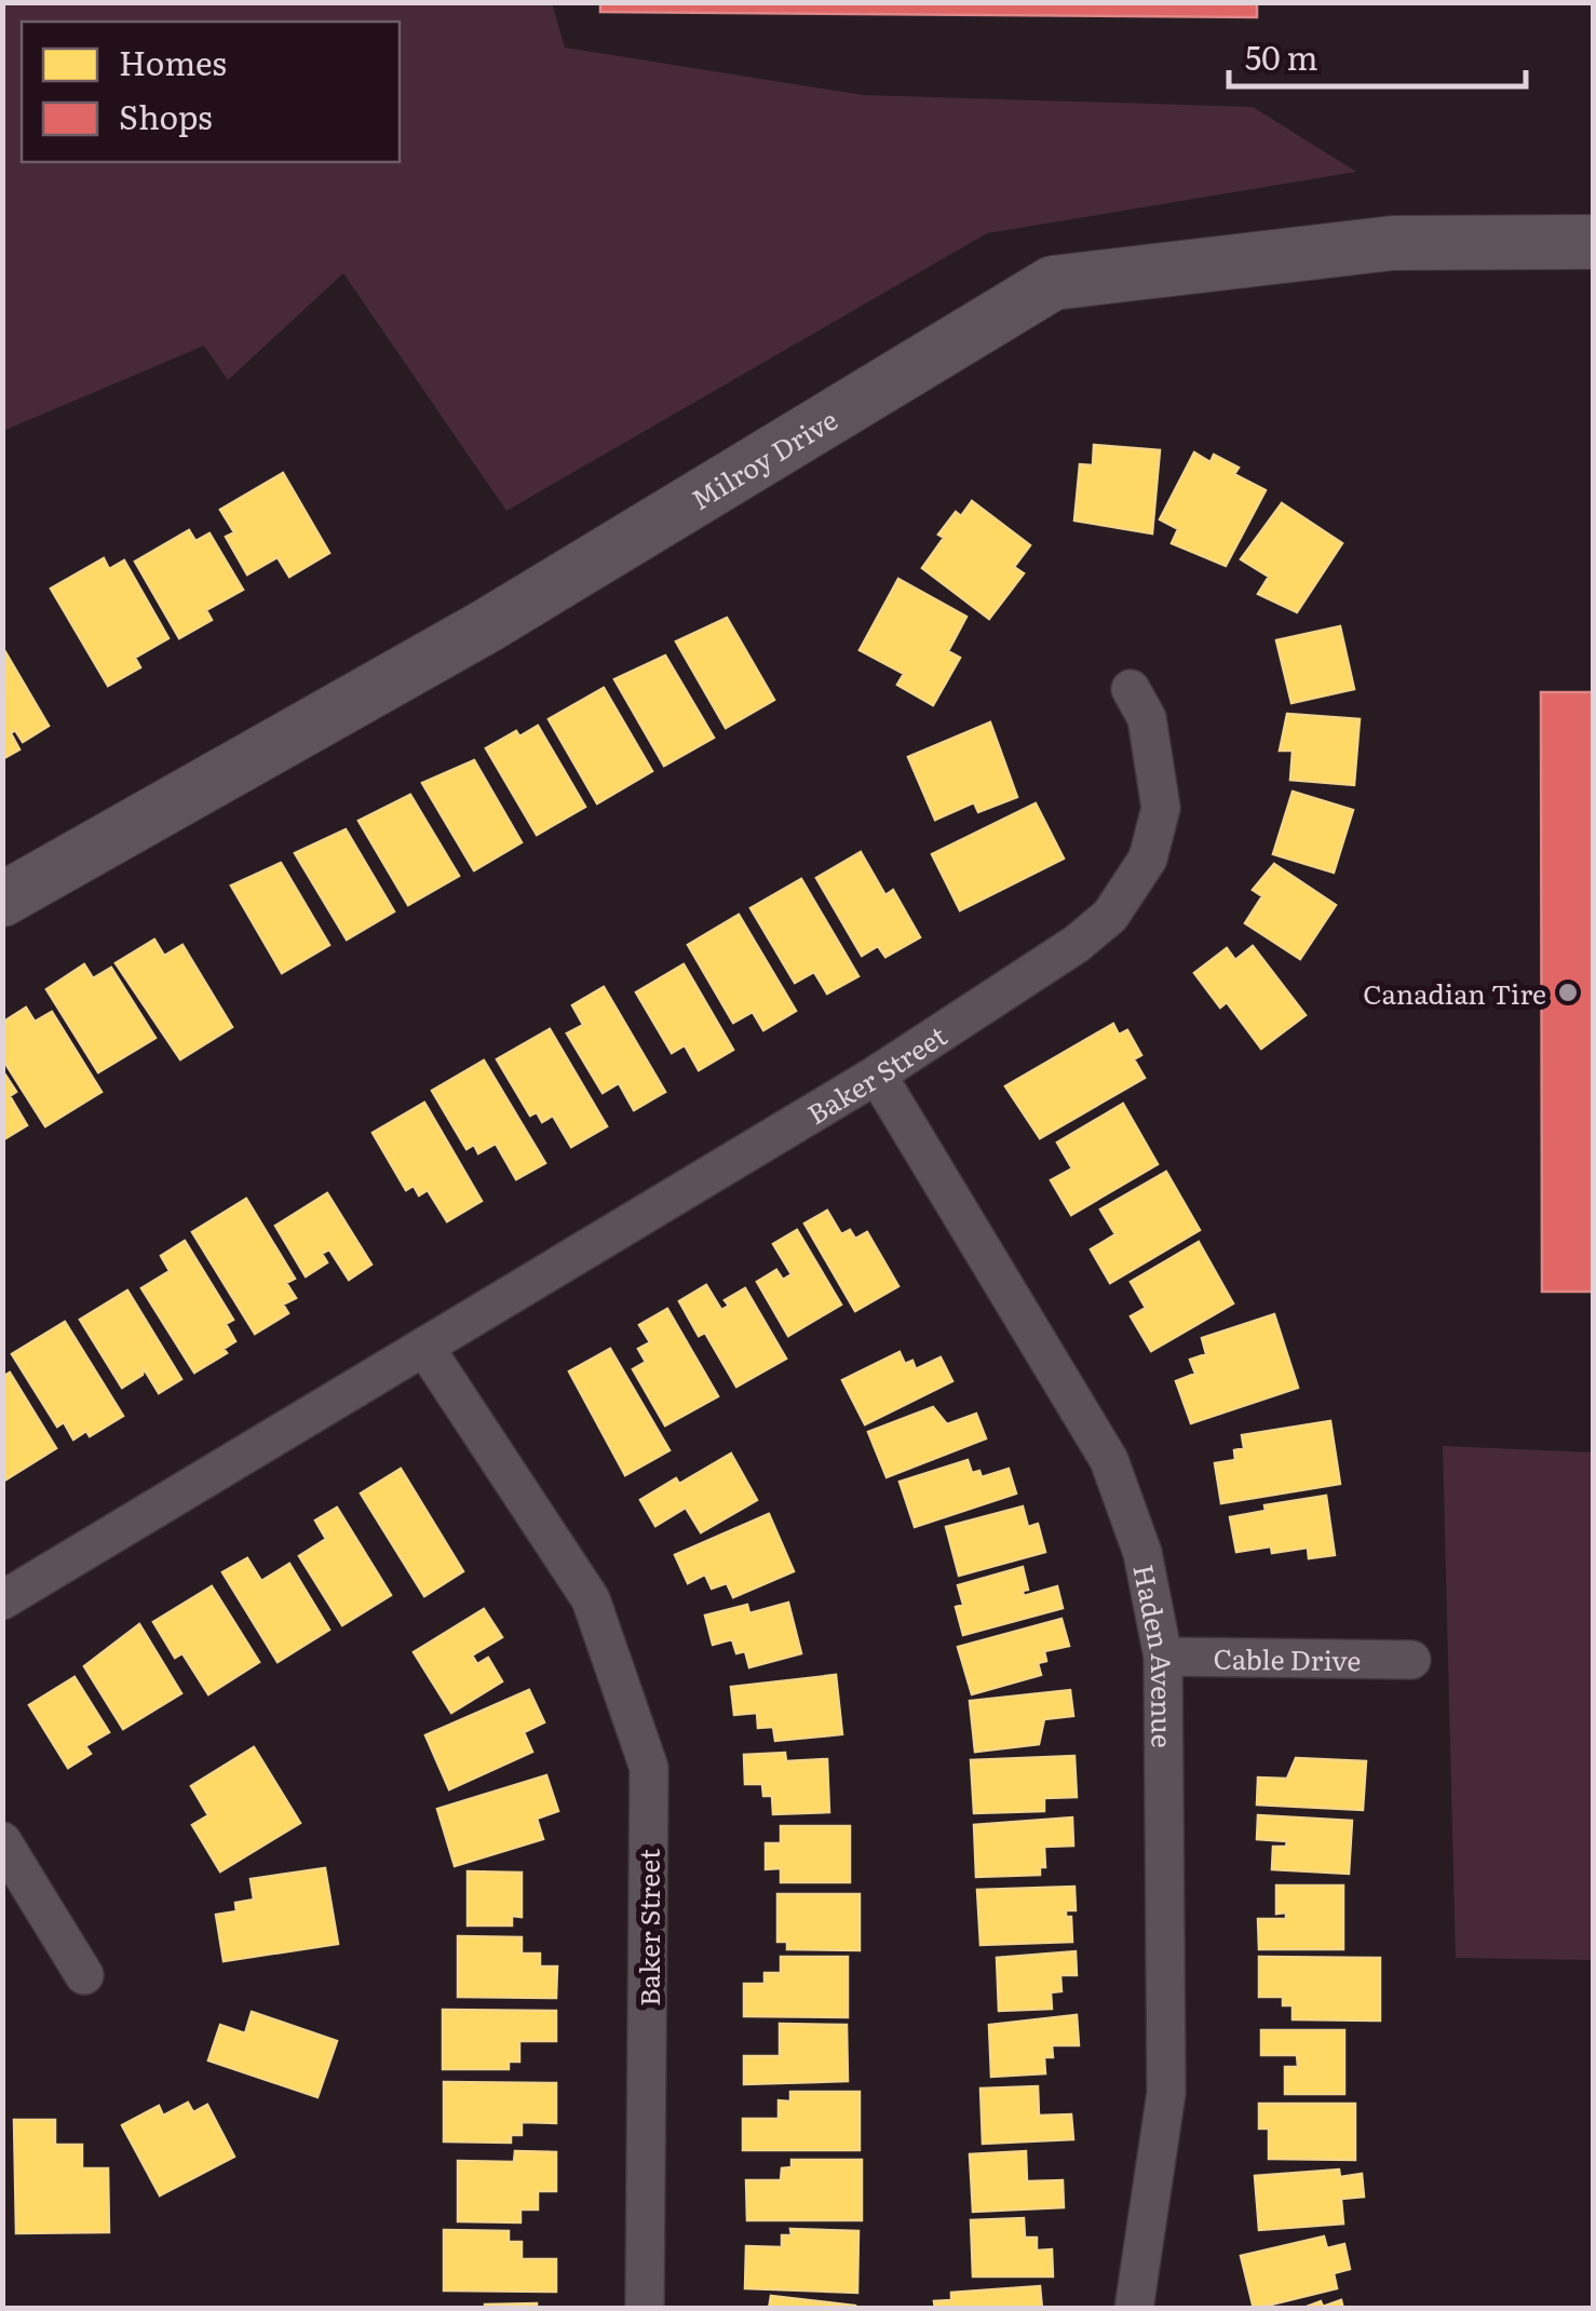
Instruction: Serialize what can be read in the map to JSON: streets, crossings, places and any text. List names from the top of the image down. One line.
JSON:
{"streets":{"street":["Milroy Drive","Baker Street","Haden Avenue","Cable Drive"]},"crossings":[["Baker Street","Haden Avenue"],["Haden Avenue","Cable Drive"]],"places":["Canadian Tire"],"legend":["Homes","Shops"],"scale_bar":"50 m"}
